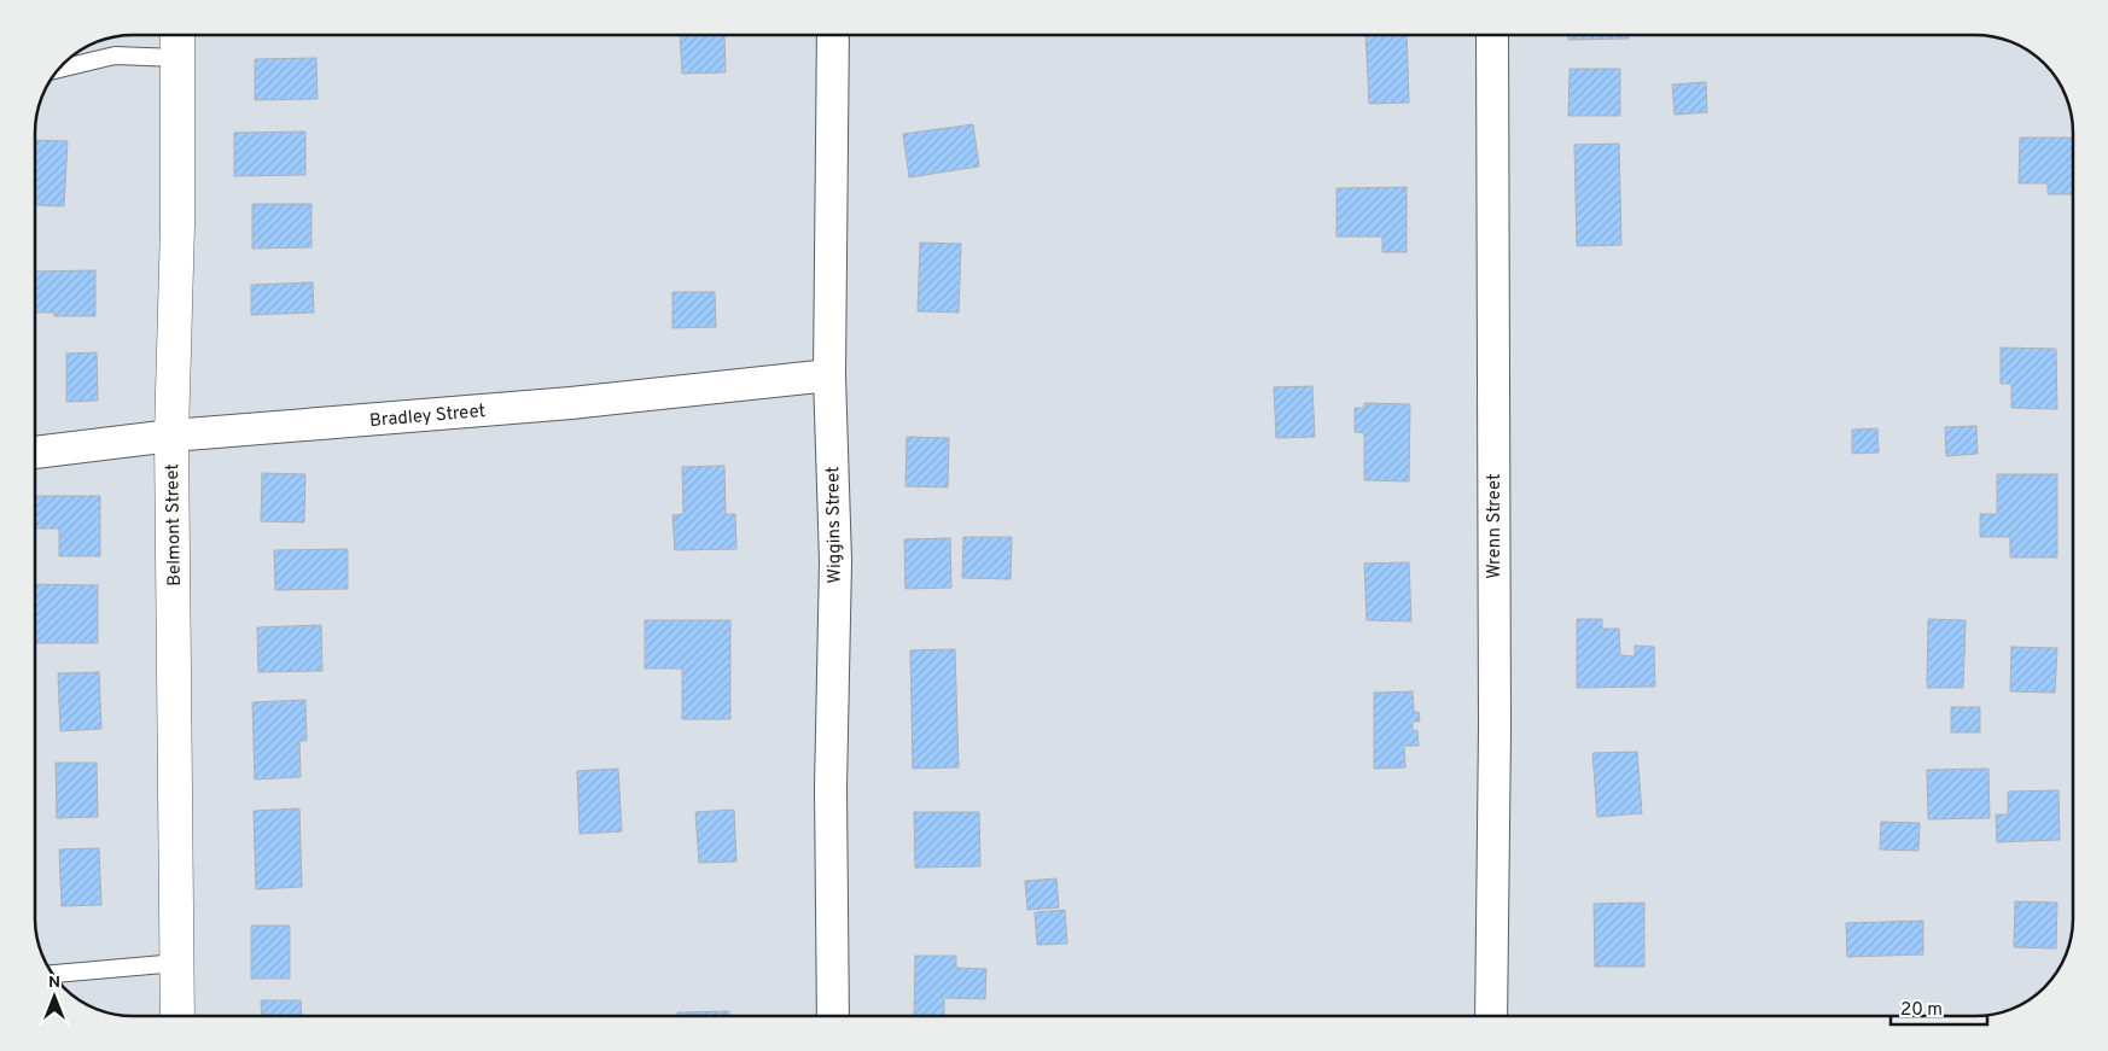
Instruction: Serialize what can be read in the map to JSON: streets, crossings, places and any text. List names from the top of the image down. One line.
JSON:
{"streets":{"street":["Bradley Street","Belmont Street","Wiggins Street","Wrenn Street"]},"crossings":[["Bradley Street","Belmont Street"],["Bradley Street","Wiggins Street"]],"scale_bar":"20 m","north":"top"}
